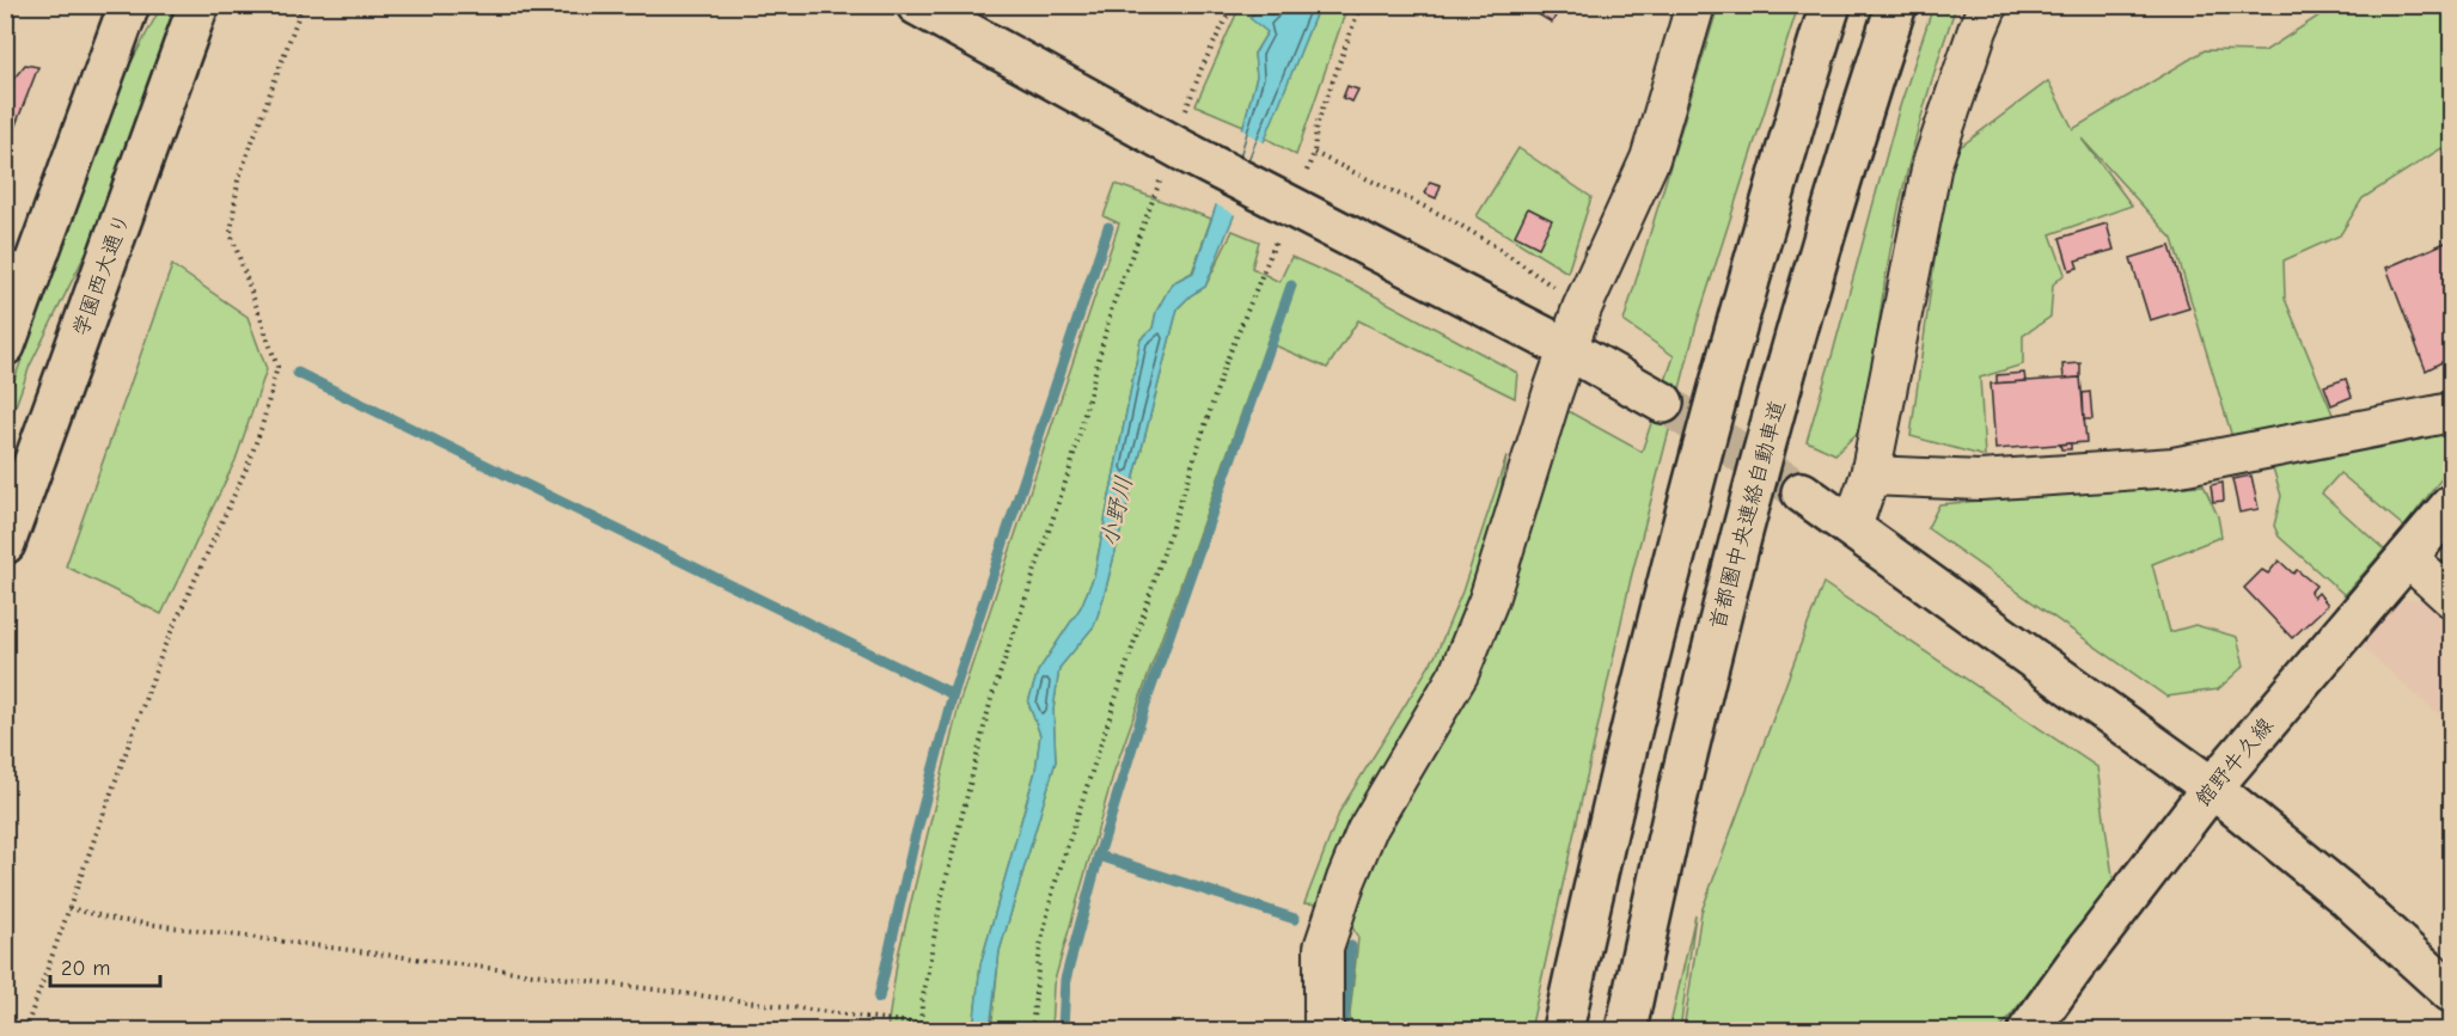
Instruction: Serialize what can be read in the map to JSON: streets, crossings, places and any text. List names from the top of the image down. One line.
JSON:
{"streets":{"main road":["学園西大通り","首都圏中央連絡自動車道","館野牛久線"]},"water":["小野川"],"scale_bar":"20 m"}
